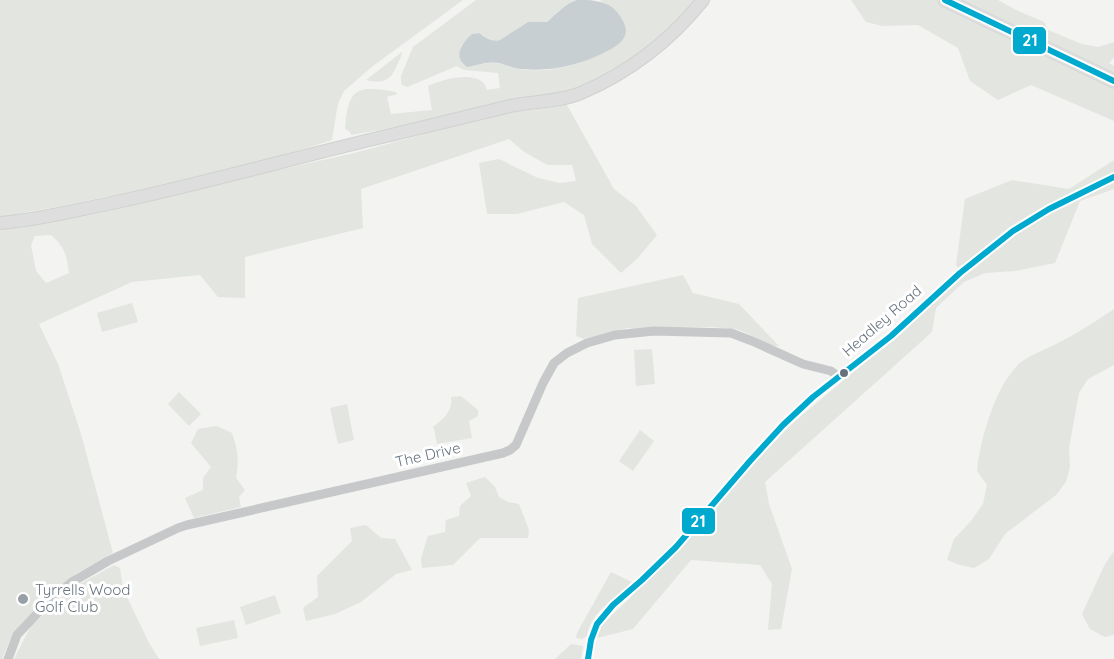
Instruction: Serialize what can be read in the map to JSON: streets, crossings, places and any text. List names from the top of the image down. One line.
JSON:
{"streets":{"street":["Headley Road","The Drive"]},"crossings":[["Headley Road","The Drive"]],"places":["Tyrrells Wood Golf Club"],"lines":["transit line 21"]}
